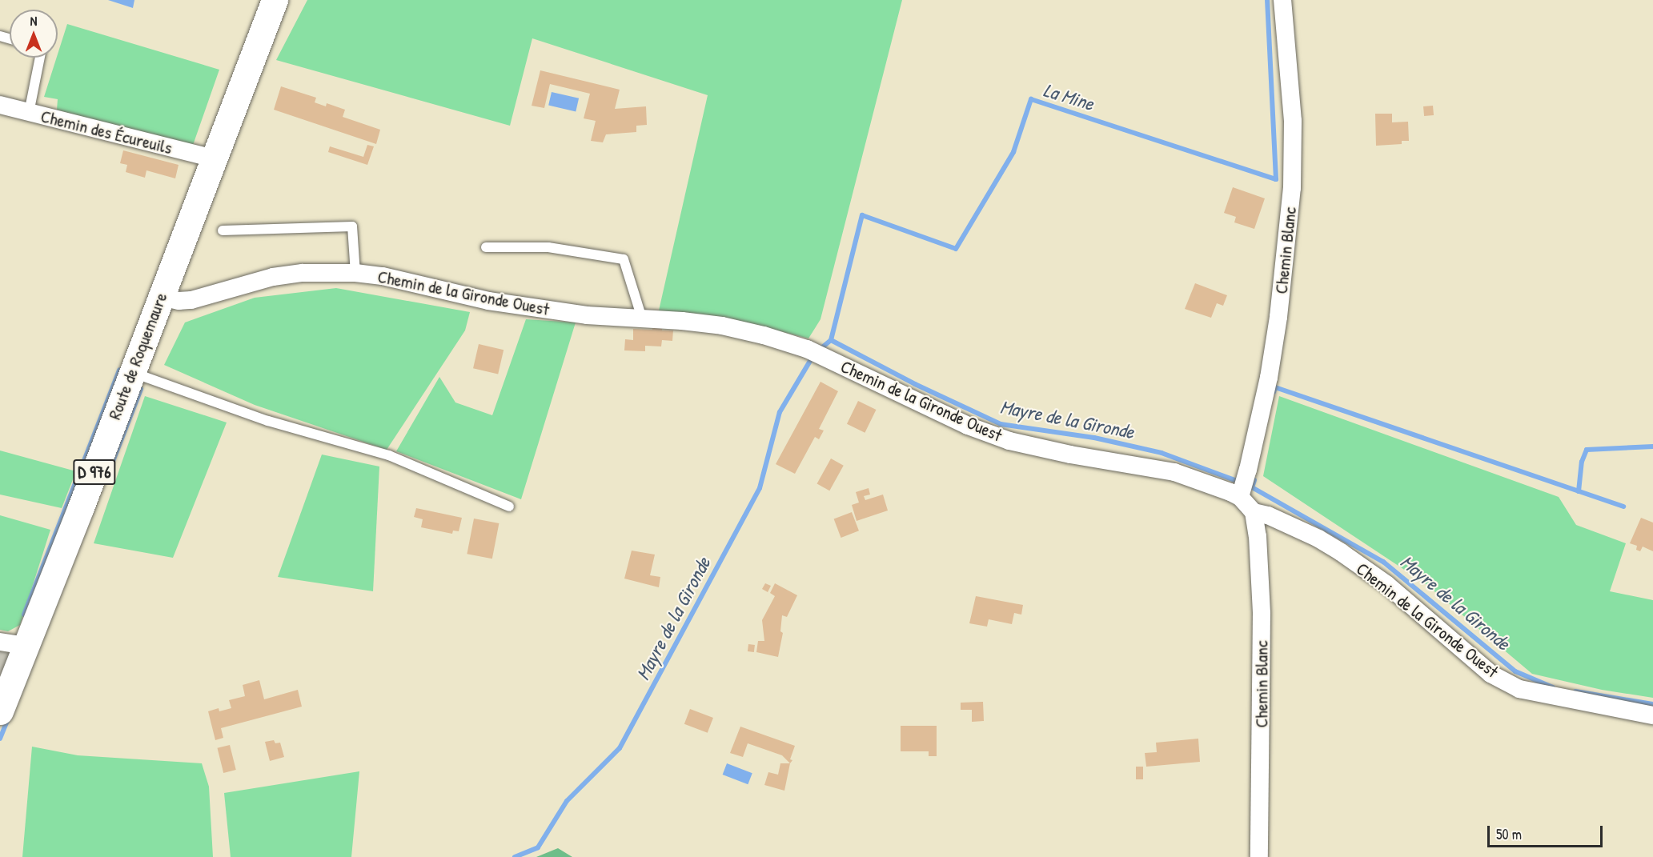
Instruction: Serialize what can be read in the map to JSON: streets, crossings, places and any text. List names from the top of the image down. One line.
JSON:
{"streets":{"main road":["Route de Roquemaure","D 976"],"street":["Chemin des Écureuils","Chemin Blanc","Chemin de la Gironde Ouest"]},"crossings":[["Chemin des Écureuils","Route de Roquemaure"],["Chemin Blanc","Chemin de la Gironde Ouest"],["Chemin de la Gironde Ouest","Route de Roquemaure"]],"water":["La Mine","Mayre de la Gironde"],"scale_bar":"50 m","north":"top"}
